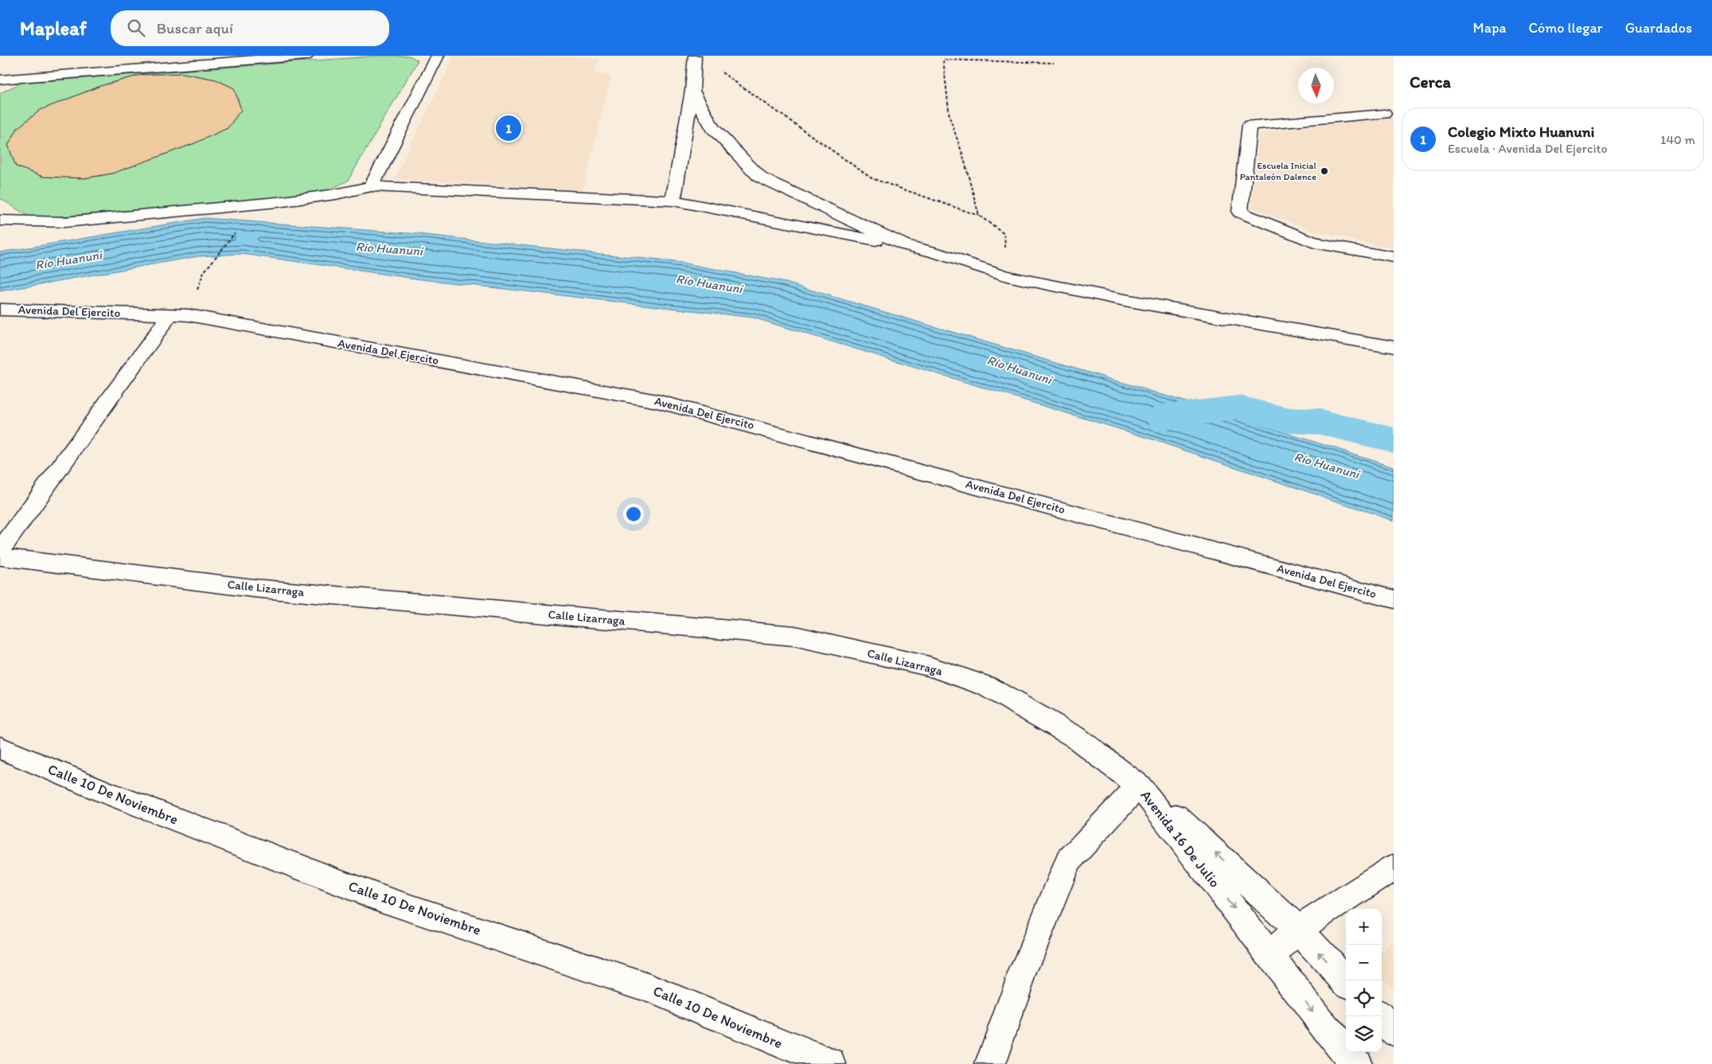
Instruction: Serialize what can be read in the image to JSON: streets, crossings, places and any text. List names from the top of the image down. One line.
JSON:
{"streets":{"street":["Avenida Del Ejercito","Calle Lizarraga","Calle 10 De Noviembre","Avenida 16 De Julio"]},"crossings":[["Calle Lizarraga","Avenida 16 De Julio"]],"water":["Río Huanuni"],"places":["Escuela Inicial Pantaleón Dalence"],"north":"bottom","page":{"header":"Mapleaf","search":"Buscar aquí","nav":["Mapa","Cómo llegar","Guardados"],"heading":"Cerca","list":[{"mark":"1","name":"Colegio Mixto Huanuni","note":"Escuela · Avenida Del Ejercito","value":"140 m"}],"pins":"1","map_buttons":["+","−"]}}
